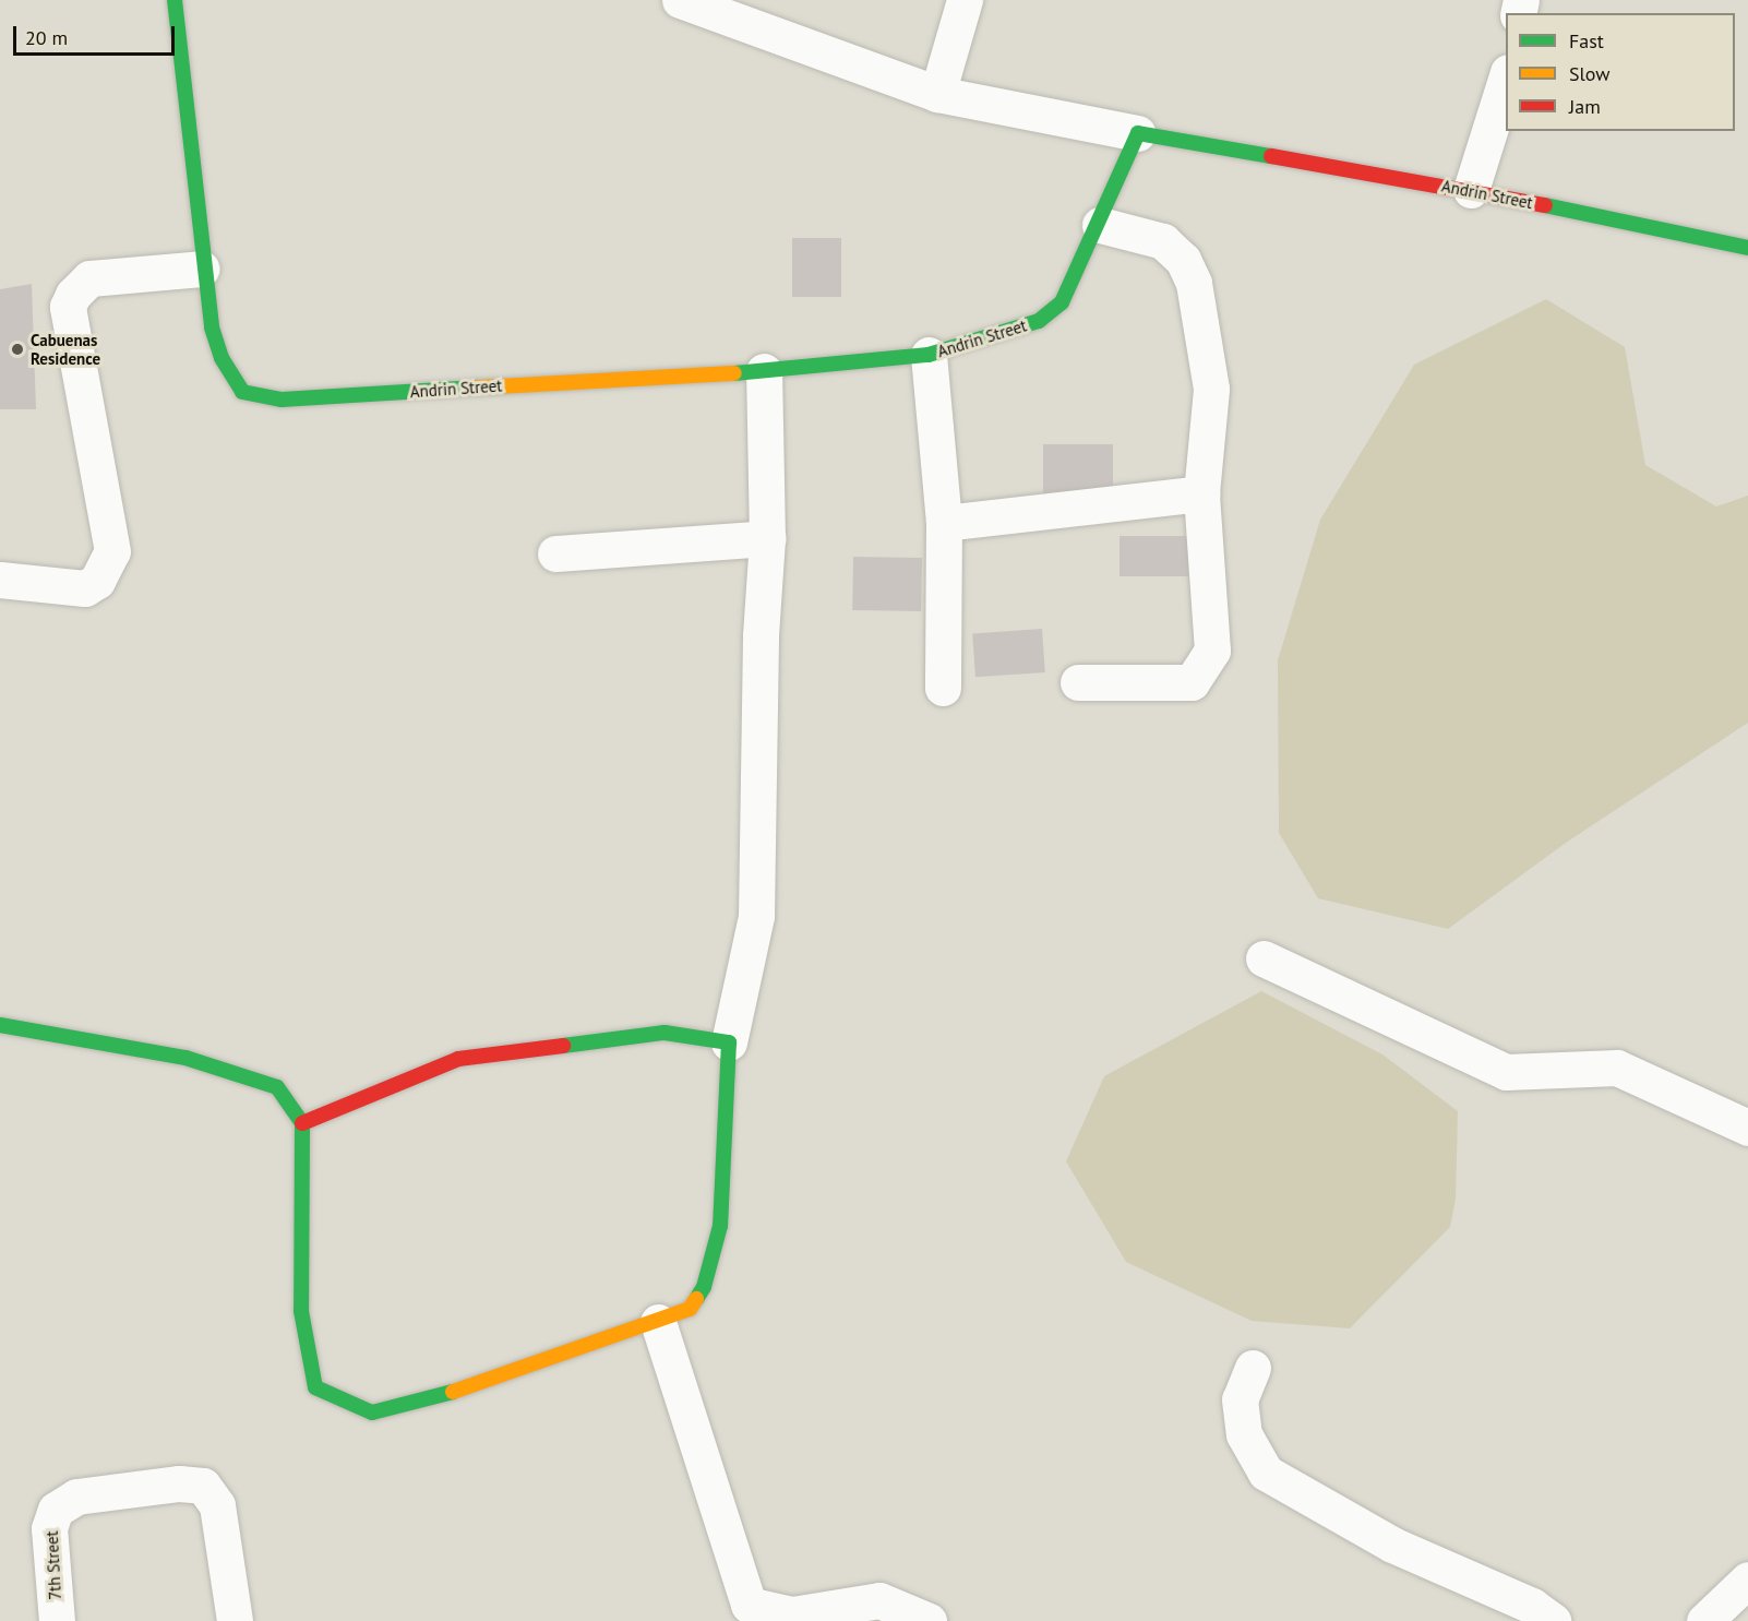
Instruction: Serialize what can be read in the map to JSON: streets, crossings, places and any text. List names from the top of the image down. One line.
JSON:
{"streets":{"street":["Andrin Street","7th Street"]},"places":["Cabuenas Residence"],"legend":["Fast","Slow","Jam"],"scale_bar":"20 m"}
